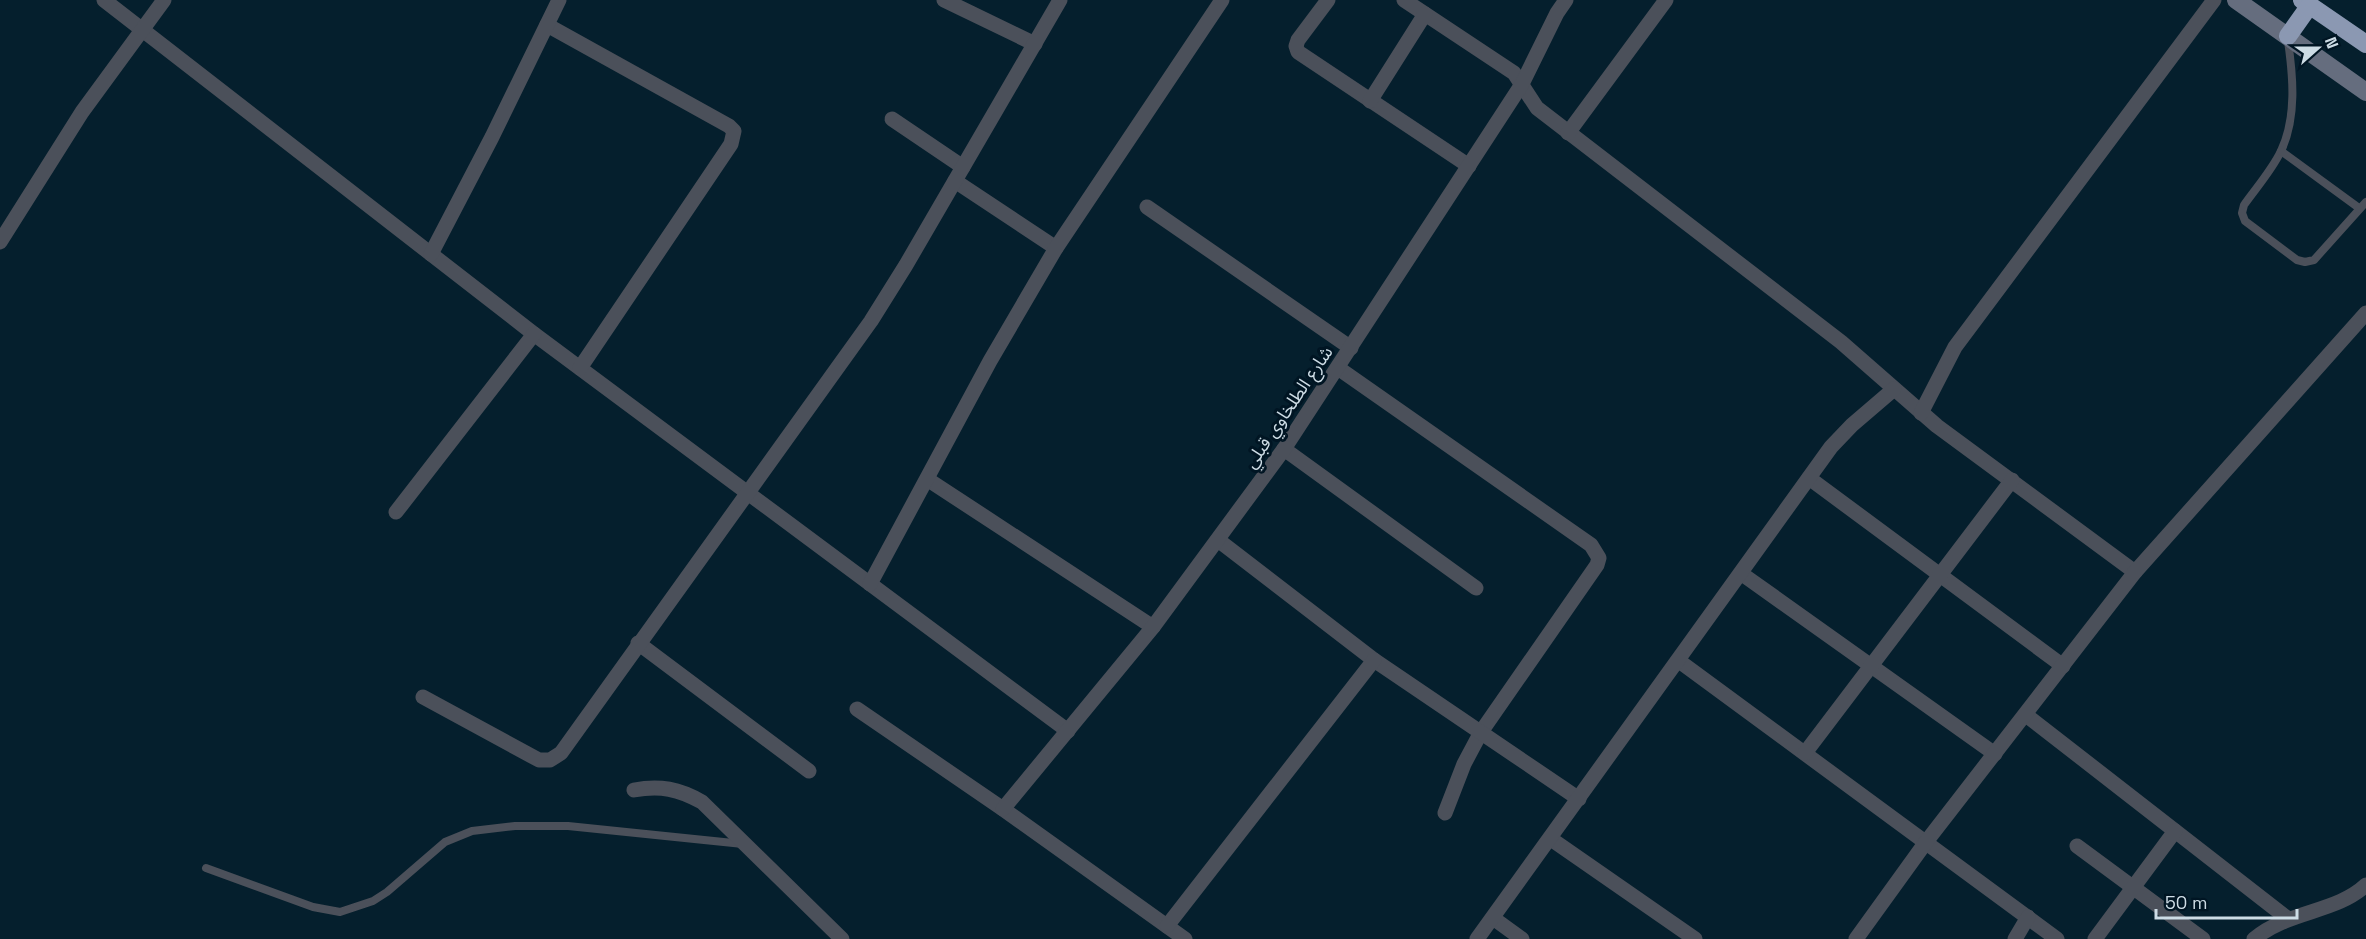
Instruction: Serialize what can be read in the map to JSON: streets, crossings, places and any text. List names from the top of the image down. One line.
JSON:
{"streets":{"street":["شارع الطلخاوي قبلي"]},"scale_bar":"50 m","north":"right"}
